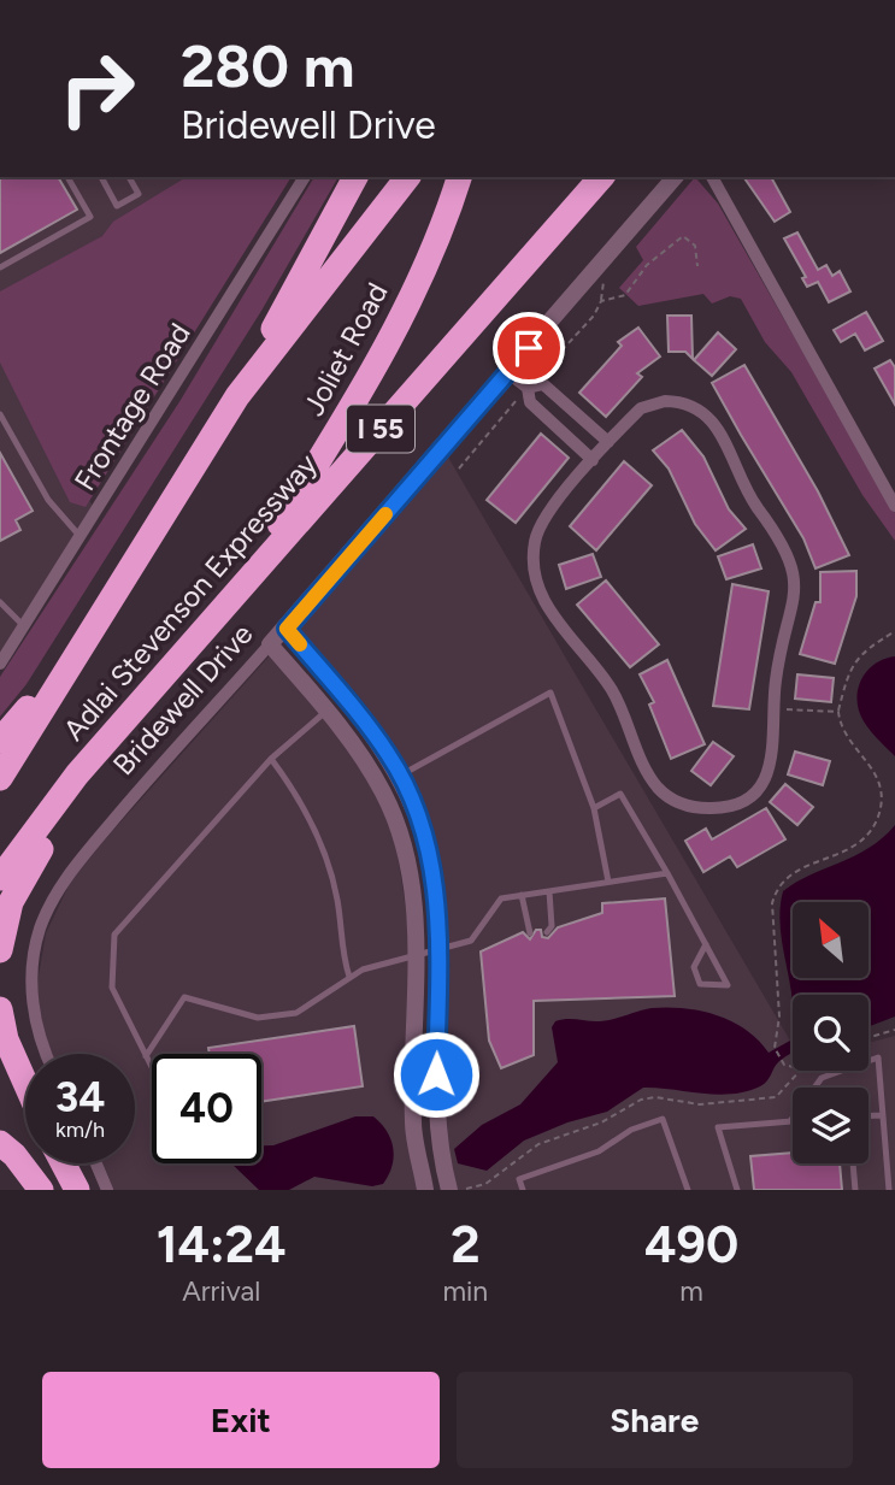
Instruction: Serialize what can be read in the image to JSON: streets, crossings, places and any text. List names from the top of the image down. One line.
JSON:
{"streets":{"highway":["Joliet Road","I 55","Adlai Stevenson Expressway"],"street":["Frontage Road","Bridewell Drive"]},"crossings":[["Joliet Road","Adlai Stevenson Expressway"]],"north":"top left","page":{"turn":["280 m","Bridewell Drive"],"speed":"34 km/h","limit":"40","eta":["14:24","Arrival","2","min","490","m"],"buttons":["Exit","Share"]}}
